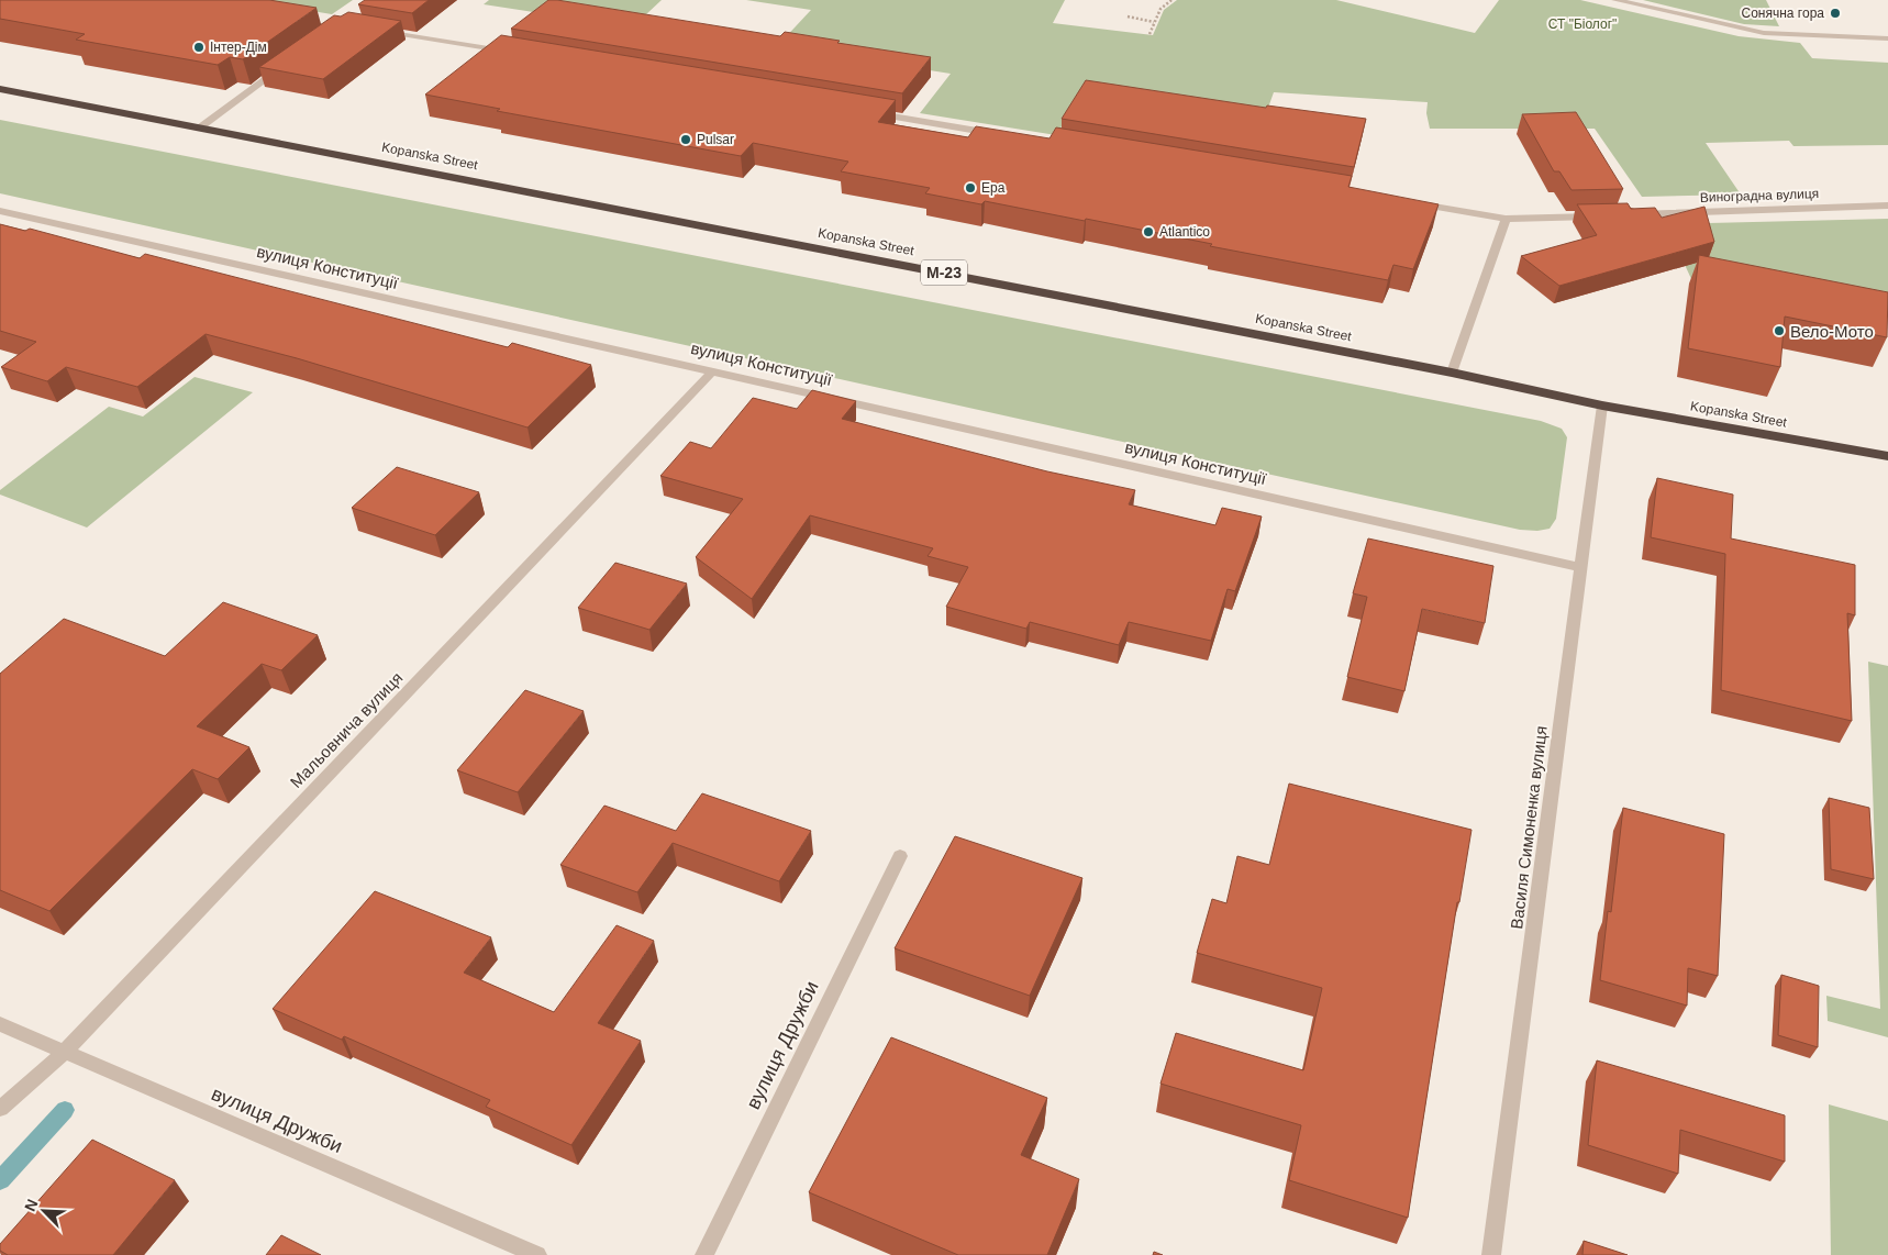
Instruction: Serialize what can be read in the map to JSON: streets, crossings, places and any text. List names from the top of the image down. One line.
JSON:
{"streets":{"highway":["Kopanska Street","М-23"],"street":["Виноградна вулиця","вулиця Конституції","Мальовнича вулиця","Василя Симоненка вулиця","вулиця Дружби"]},"crossings":[["Kopanska Street","Василя Симоненка вулиця"],["вулиця Конституції","Мальовнича вулиця"],["вулиця Конституції","Василя Симоненка вулиця"],["Мальовнича вулиця","вулиця Дружби"]],"parks":["СТ \"Біолог\""],"places":["Сонячна гора","Інтер-Дім","Pulsar","Ера","Atlantico","Вело-Мото"],"north":"top left"}
